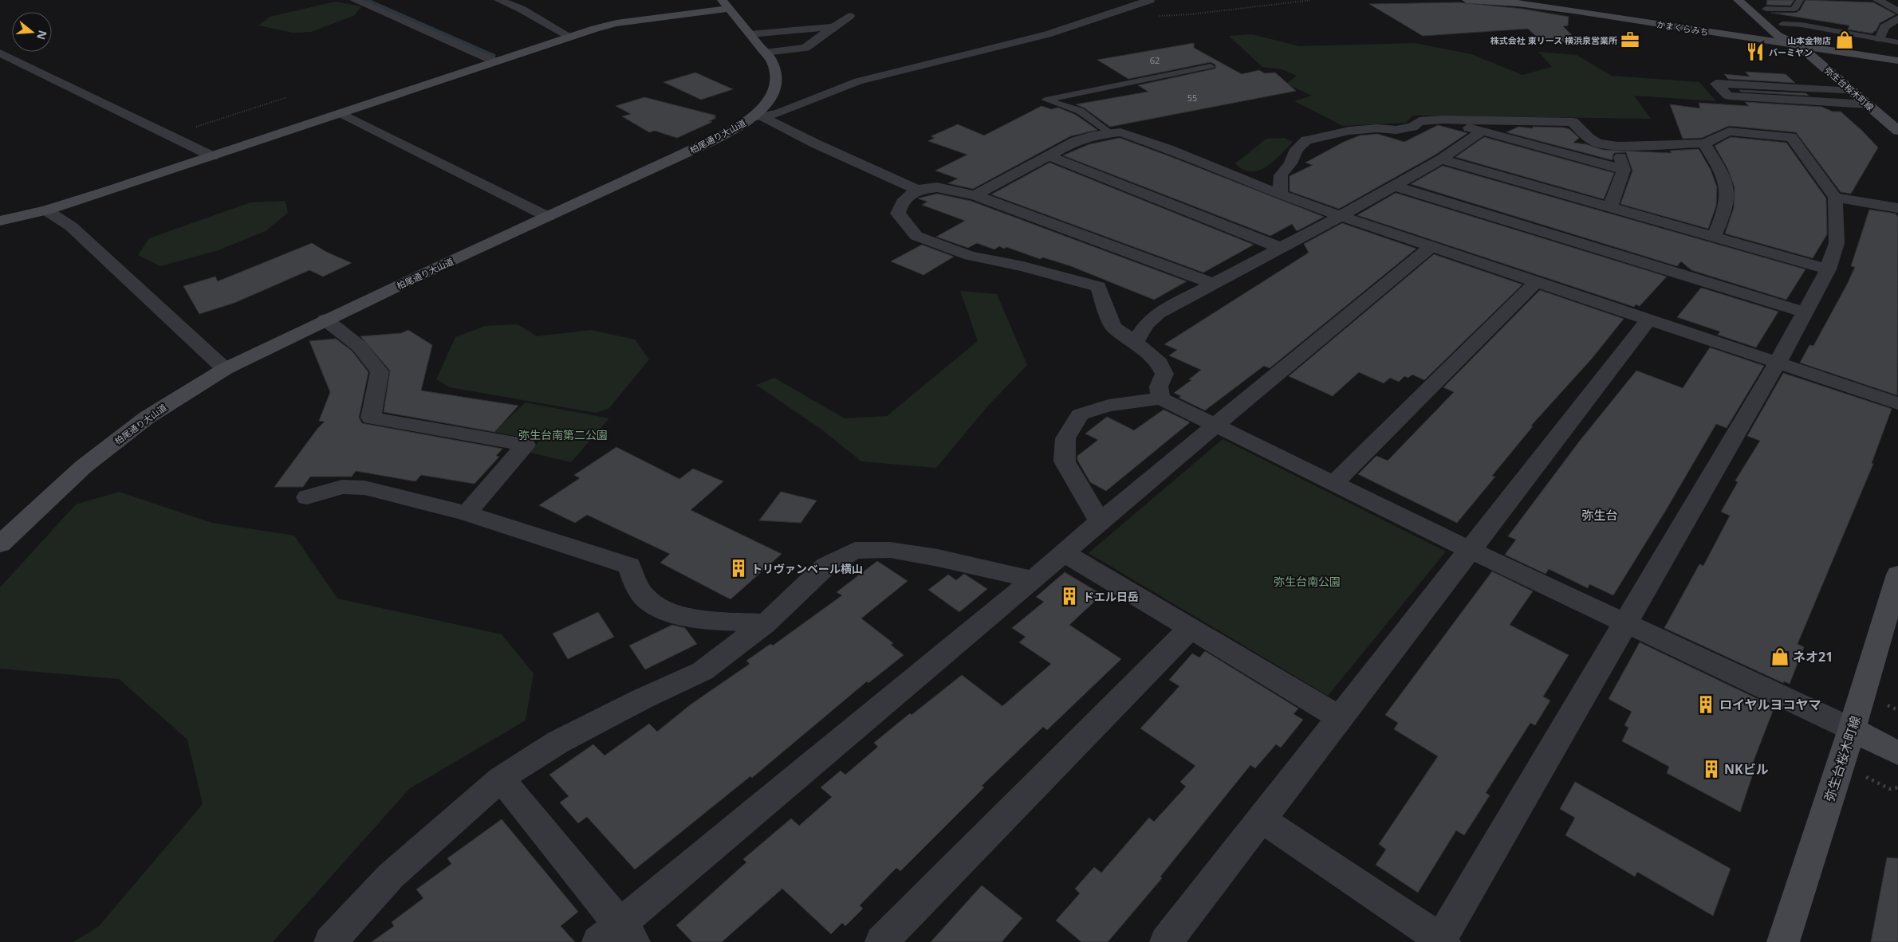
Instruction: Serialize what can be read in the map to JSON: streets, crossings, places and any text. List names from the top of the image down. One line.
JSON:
{"streets":{"street":["かまくらみち","弥生台桜木町線","柏尾通り大山道"]},"crossings":[["かまくらみち","弥生台桜木町線"]],"districts":["弥生台"],"parks":["弥生台南第二公園","弥生台南公園"],"places":{"office":["株式会社 東リース 横浜泉営業所"],"shop":["山本金物店","ネオ21"],"restaurant":["バーミヤン"],"building":["トリヴァンベール横山","ドエル日岳","ロイヤルヨコヤマ","NKビル"]},"house_numbers":["62","55"],"north":"right"}
